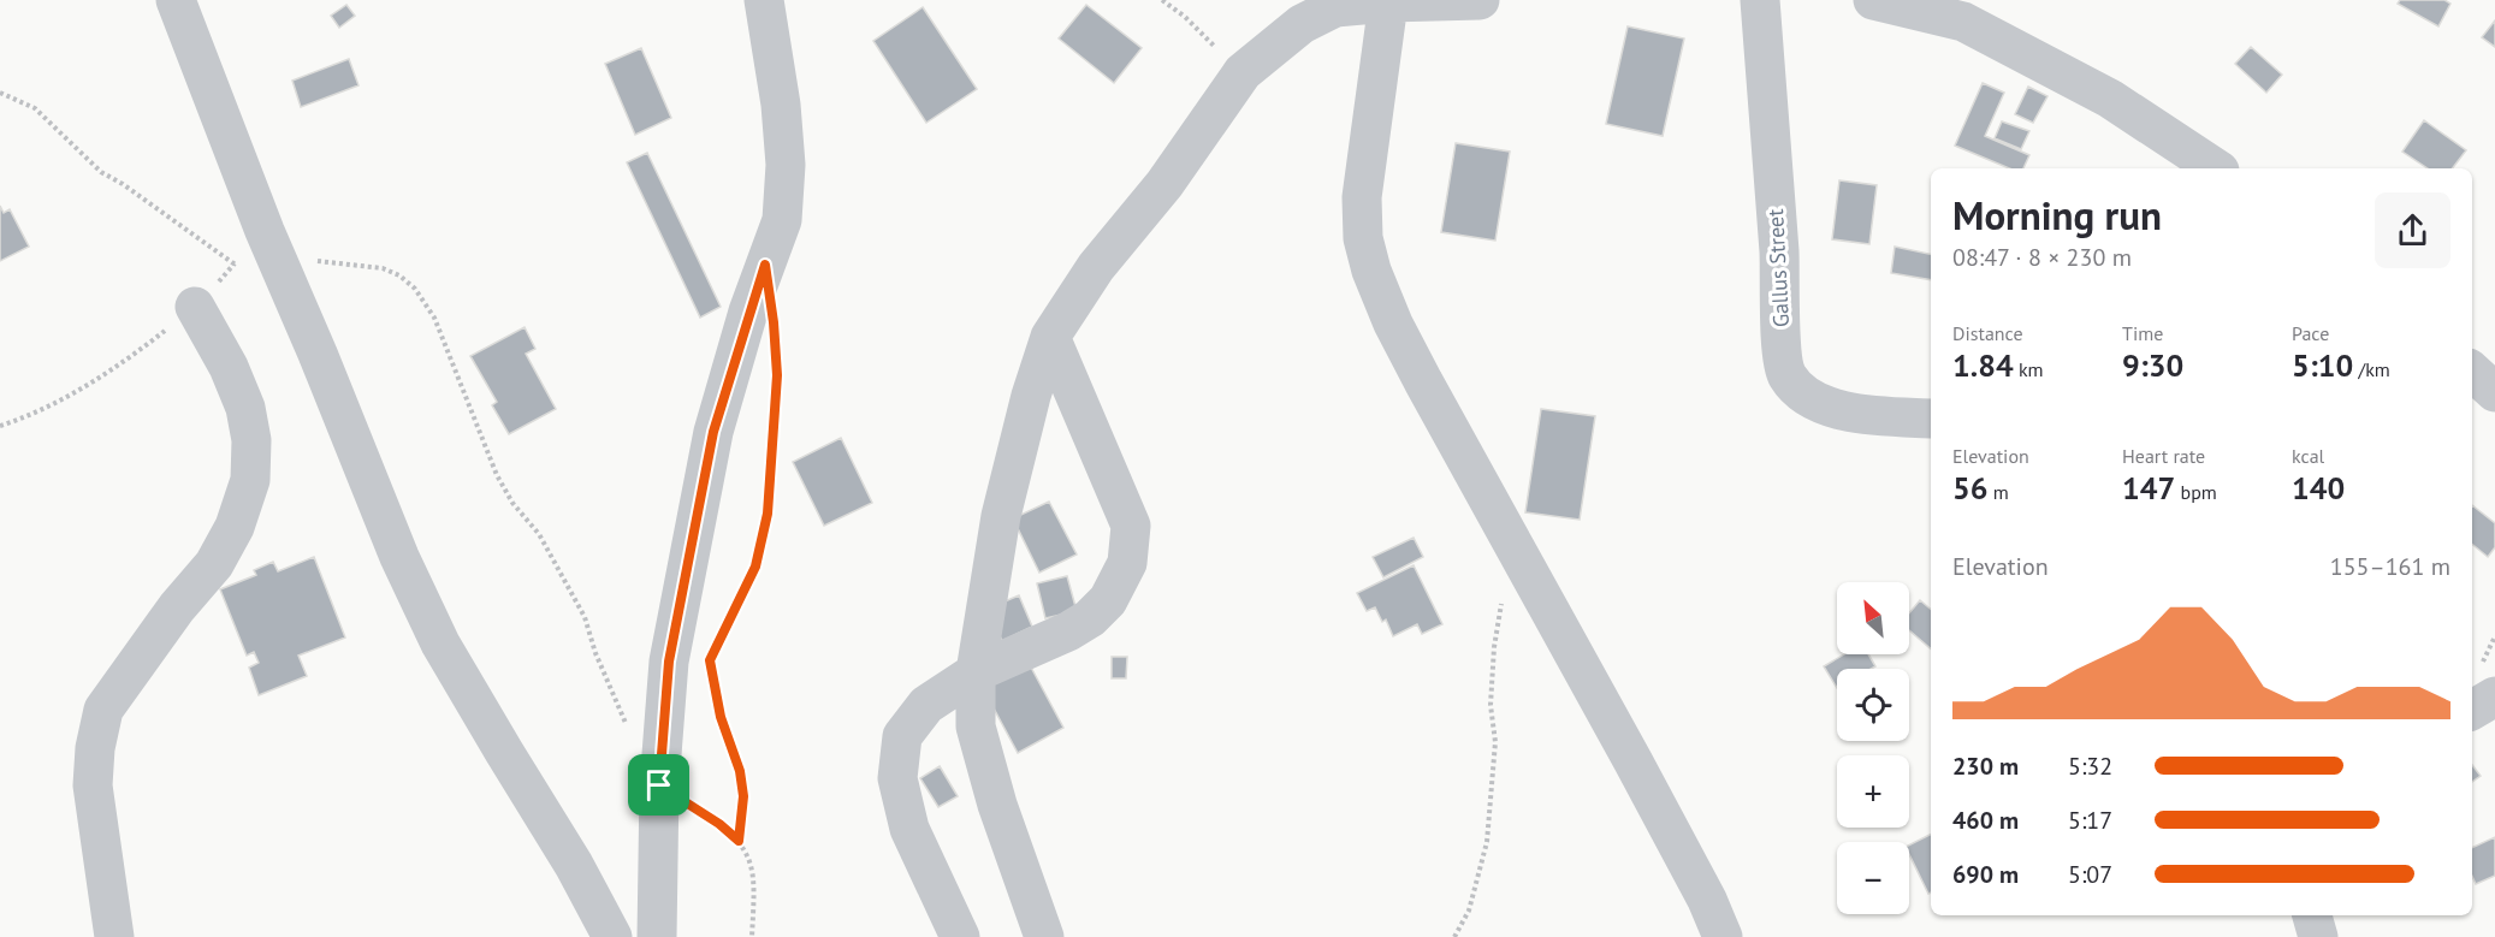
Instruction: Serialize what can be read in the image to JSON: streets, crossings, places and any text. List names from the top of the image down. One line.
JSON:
{"streets":{"street":["Gallus Street"]},"north":"top left","page":{"heading":["Morning run","08:47 · 8 × 230 m"],"stats":[["Distance","1.84 km"],["Time","9:30"],["Pace","5:10 /km"],["Elevation","56 m"],["Heart rate","147 bpm"],["kcal","140"]],"chart":["Elevation","155–161 m"],"map_buttons":["+","−"],"list":[{"name":"230 m","note":"5:32"},{"name":"460 m","note":"5:17"},{"name":"690 m","note":"5:07"}]}}
